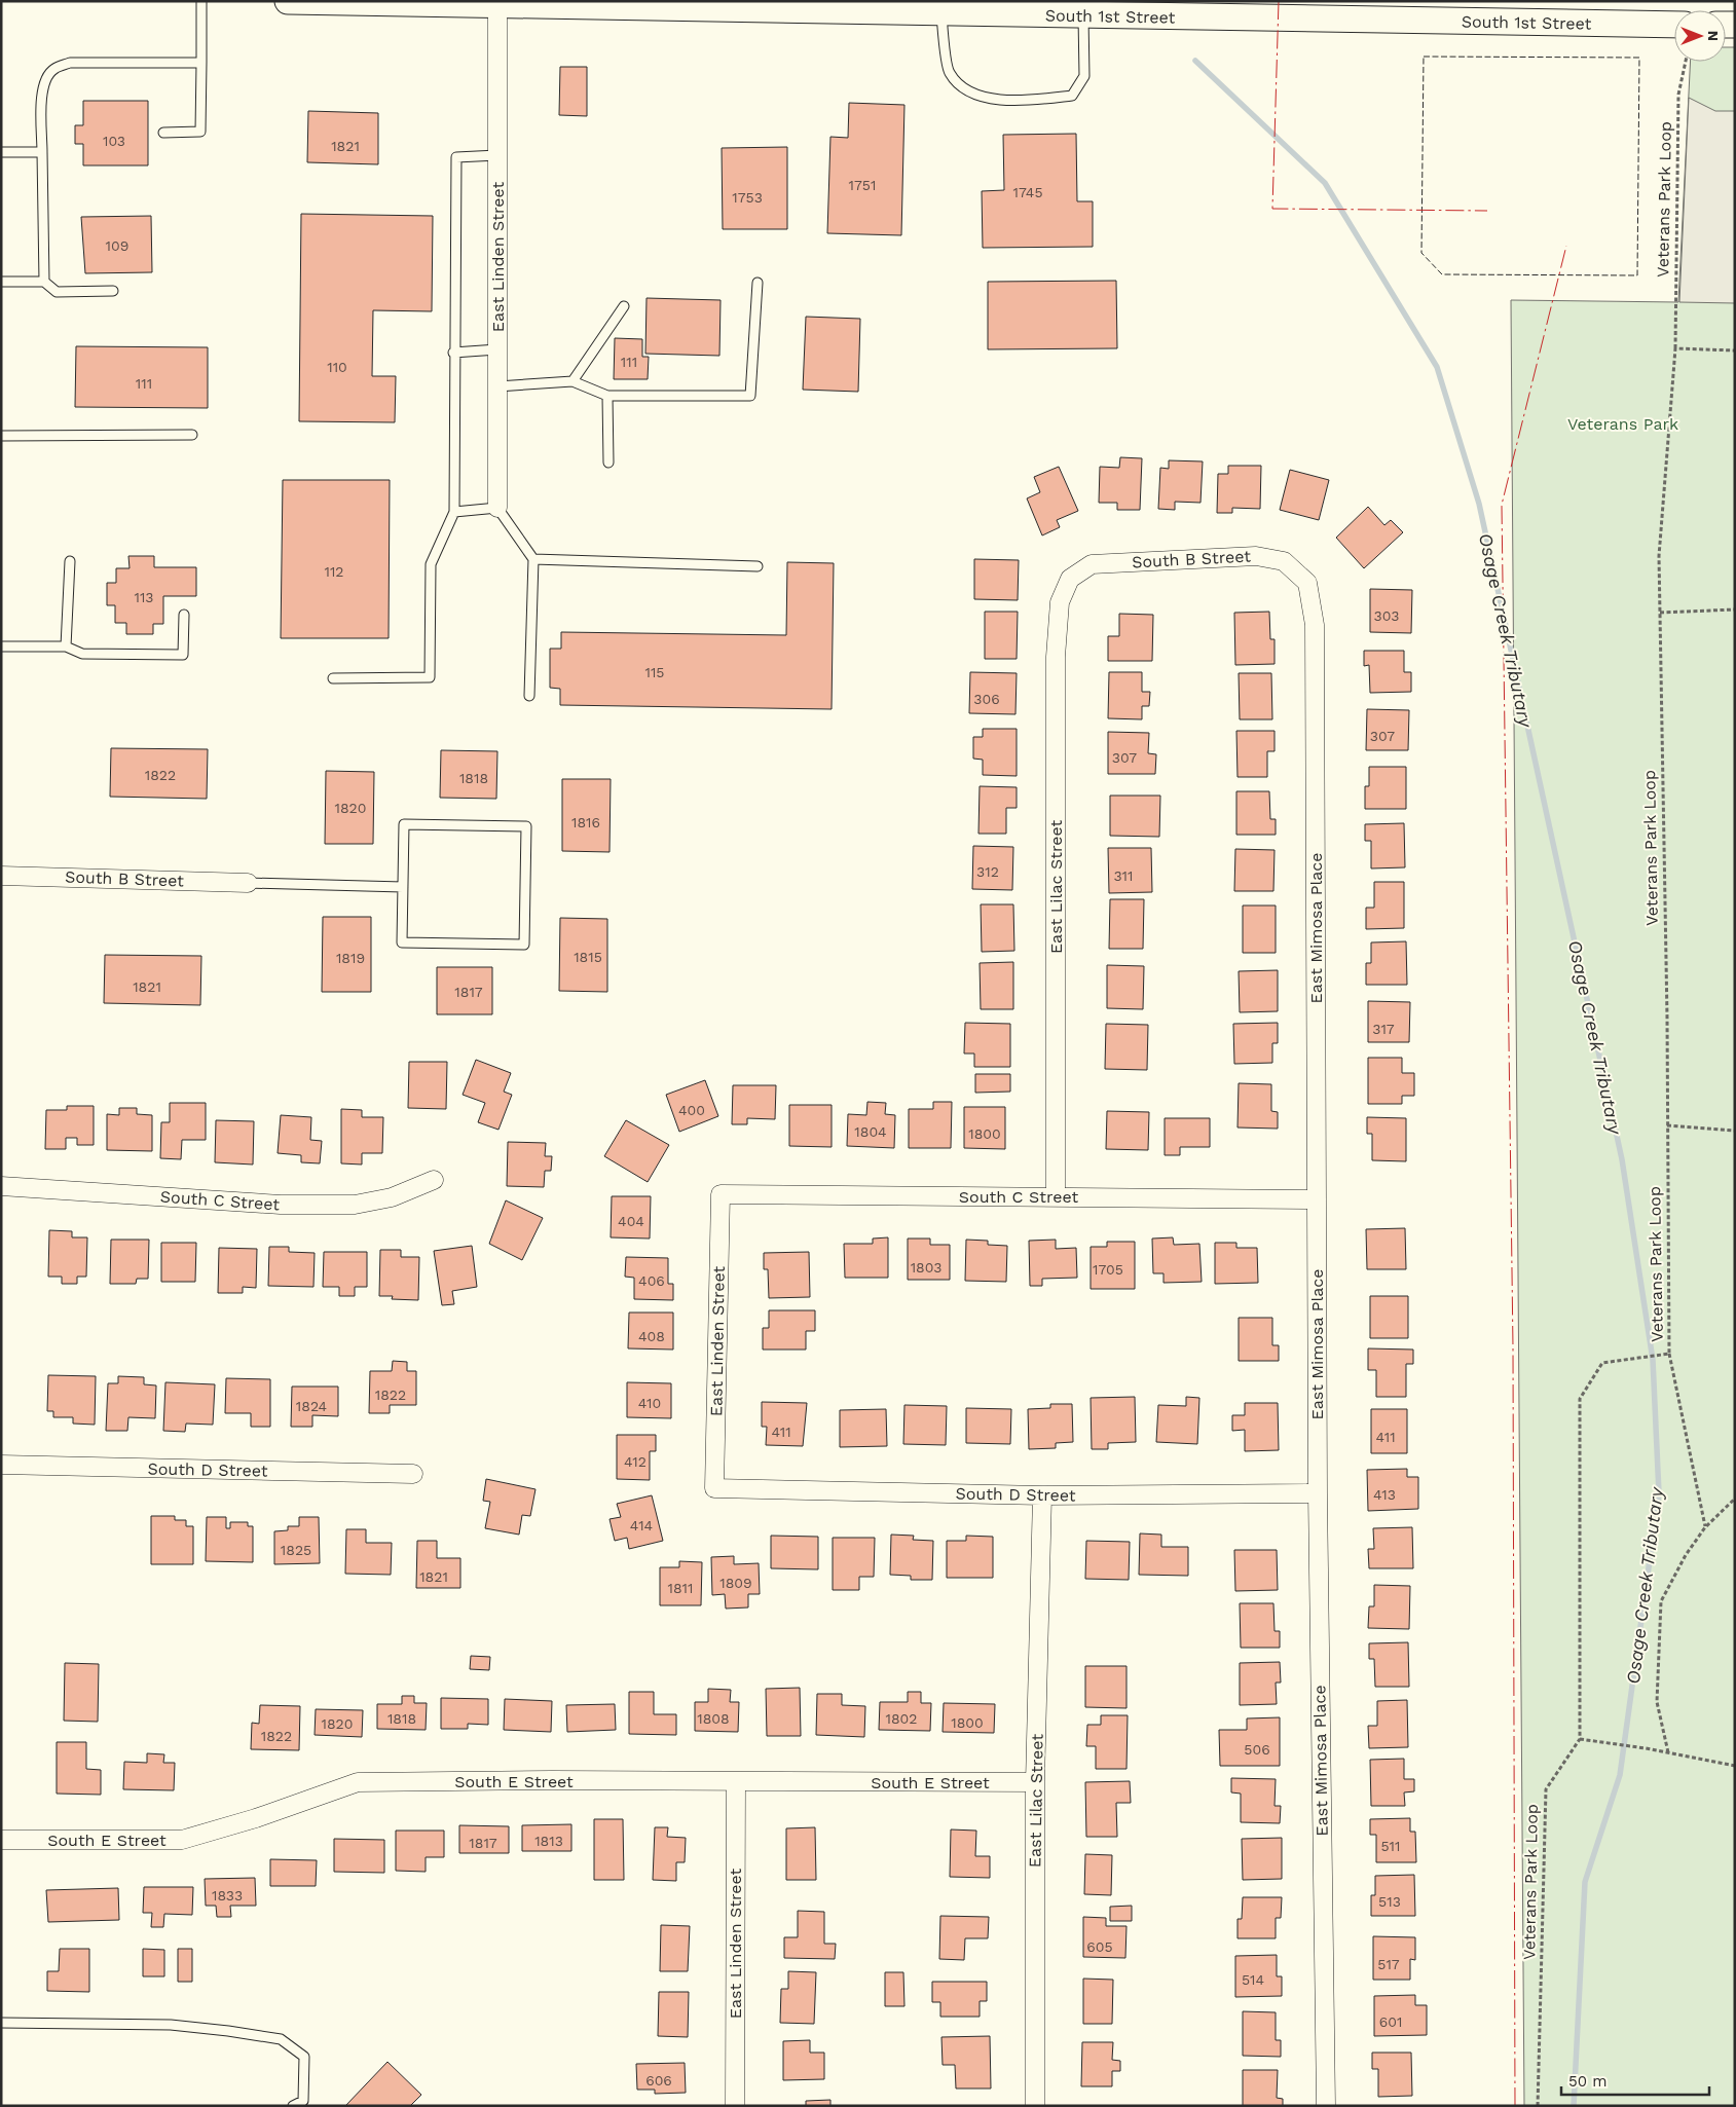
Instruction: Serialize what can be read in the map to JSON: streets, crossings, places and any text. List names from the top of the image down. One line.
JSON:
{"streets":{"street":["South 1st Street","East Linden Street","South B Street","East Lilac Street","East Mimosa Place","South C Street","South D Street","South E Street"],"path":["Veterans Park Loop"]},"crossings":[["South 1st Street","East Linden Street"],["East Linden Street","South C Street"],["East Linden Street","South D Street"],["East Linden Street","South E Street"],["South B Street","East Lilac Street"],["South B Street","East Mimosa Place"],["East Lilac Street","South C Street"],["East Lilac Street","South D Street"],["East Lilac Street","South E Street"],["East Mimosa Place","South C Street"],["East Mimosa Place","South D Street"]],"water":["Osage Creek Tributary"],"parks":["Veterans Park"],"house_numbers":["103","1821","1751","1745","1753","109","111","110","111","112","113","303","115","306","307","307","1822","1818","1820","1816","312","311","1815","1819","1821","1817","317","400","1804","1800","404","1803","1705","406","408","1822","410","1824","411","411","412","413","414","1825","1821","1809","1811","1818","1808","1802","1800","1820","1822","506","1813","1817","511","1833","513","605","517","514","601","606"],"scale_bar":"50 m","north":"right"}
